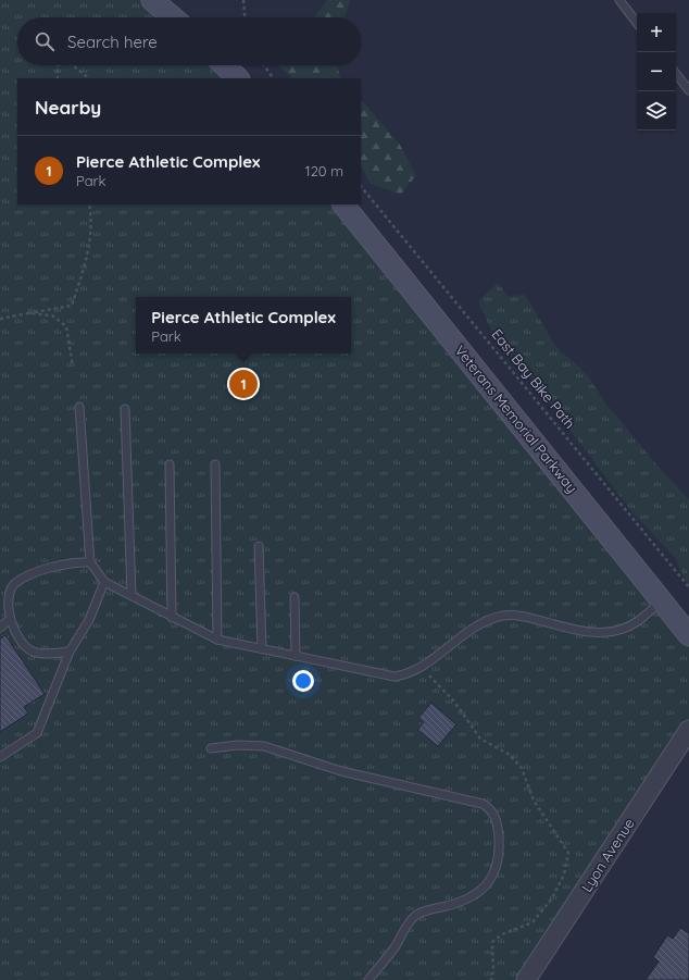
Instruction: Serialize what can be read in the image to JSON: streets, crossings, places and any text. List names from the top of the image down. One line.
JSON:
{"streets":{"main road":["Veterans Memorial Parkway"],"street":["Lyon Avenue"],"path":["East Bay Bike Path"]},"page":{"map_buttons":["+","−"],"search":"Search here","heading":"Nearby","list":[{"mark":"1","name":"Pierce Athletic Complex","note":"Park","value":"120 m"}],"popup":["Pierce Athletic Complex","Park"],"pins":"1"}}
